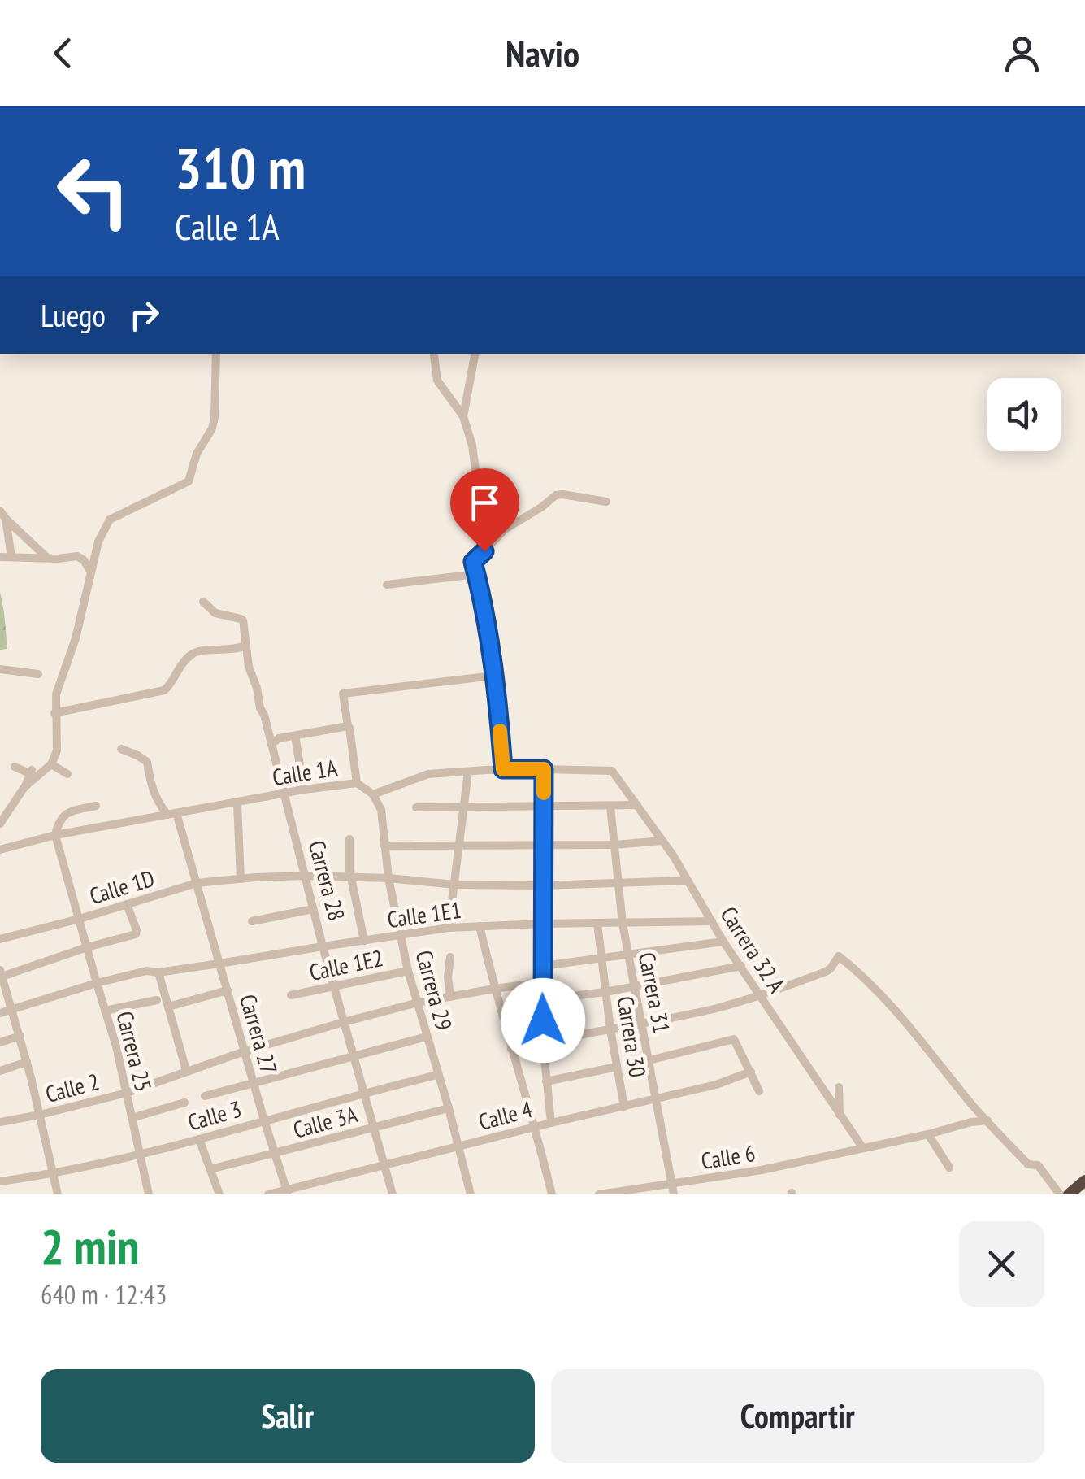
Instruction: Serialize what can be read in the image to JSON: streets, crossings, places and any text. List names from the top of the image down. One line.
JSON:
{"streets":{"street":["Calle 1A","Carrera 28","Calle 1D","Calle 1E1","Carrera 32 A","Calle 1E2","Carrera 29","Carrera 31","Carrera 27","Carrera 30","Carrera 25","Calle 2","Calle 3","Calle 4","Calle 3A","Calle 6"]},"crossings":[["Calle 1A","Carrera 28"],["Calle 1A","Carrera 29"],["Calle 1A","Carrera 27"],["Calle 1A","Carrera 25"],["Carrera 28","Calle 1D"],["Carrera 28","Calle 1E1"],["Carrera 28","Calle 1E2"],["Carrera 28","Calle 3"],["Carrera 28","Calle 4"],["Carrera 28","Calle 3A"],["Calle 1D","Carrera 32 A"],["Calle 1D","Carrera 29"],["Calle 1D","Carrera 31"],["Calle 1D","Carrera 27"],["Calle 1D","Carrera 25"],["Calle 1E1","Carrera 32 A"],["Calle 1E1","Carrera 29"],["Calle 1E1","Carrera 31"],["Calle 1E1","Carrera 27"],["Calle 1E1","Carrera 30"],["Calle 1E1","Carrera 25"],["Carrera 32 A","Calle 6"],["Calle 1E2","Carrera 29"],["Carrera 29","Calle 3"],["Carrera 29","Calle 4"],["Carrera 29","Calle 3A"],["Carrera 31","Calle 4"],["Carrera 31","Calle 6"],["Carrera 27","Calle 2"],["Carrera 27","Calle 3"],["Carrera 27","Calle 4"],["Carrera 27","Calle 3A"],["Carrera 30","Calle 4"],["Carrera 25","Calle 2"],["Carrera 25","Calle 3"]],"page":{"header":"Navio","turn":["310 m","Calle 1A"],"then":"Luego","heading":["2 min","640 m · 12:43"],"buttons":["Salir","Compartir"]}}
